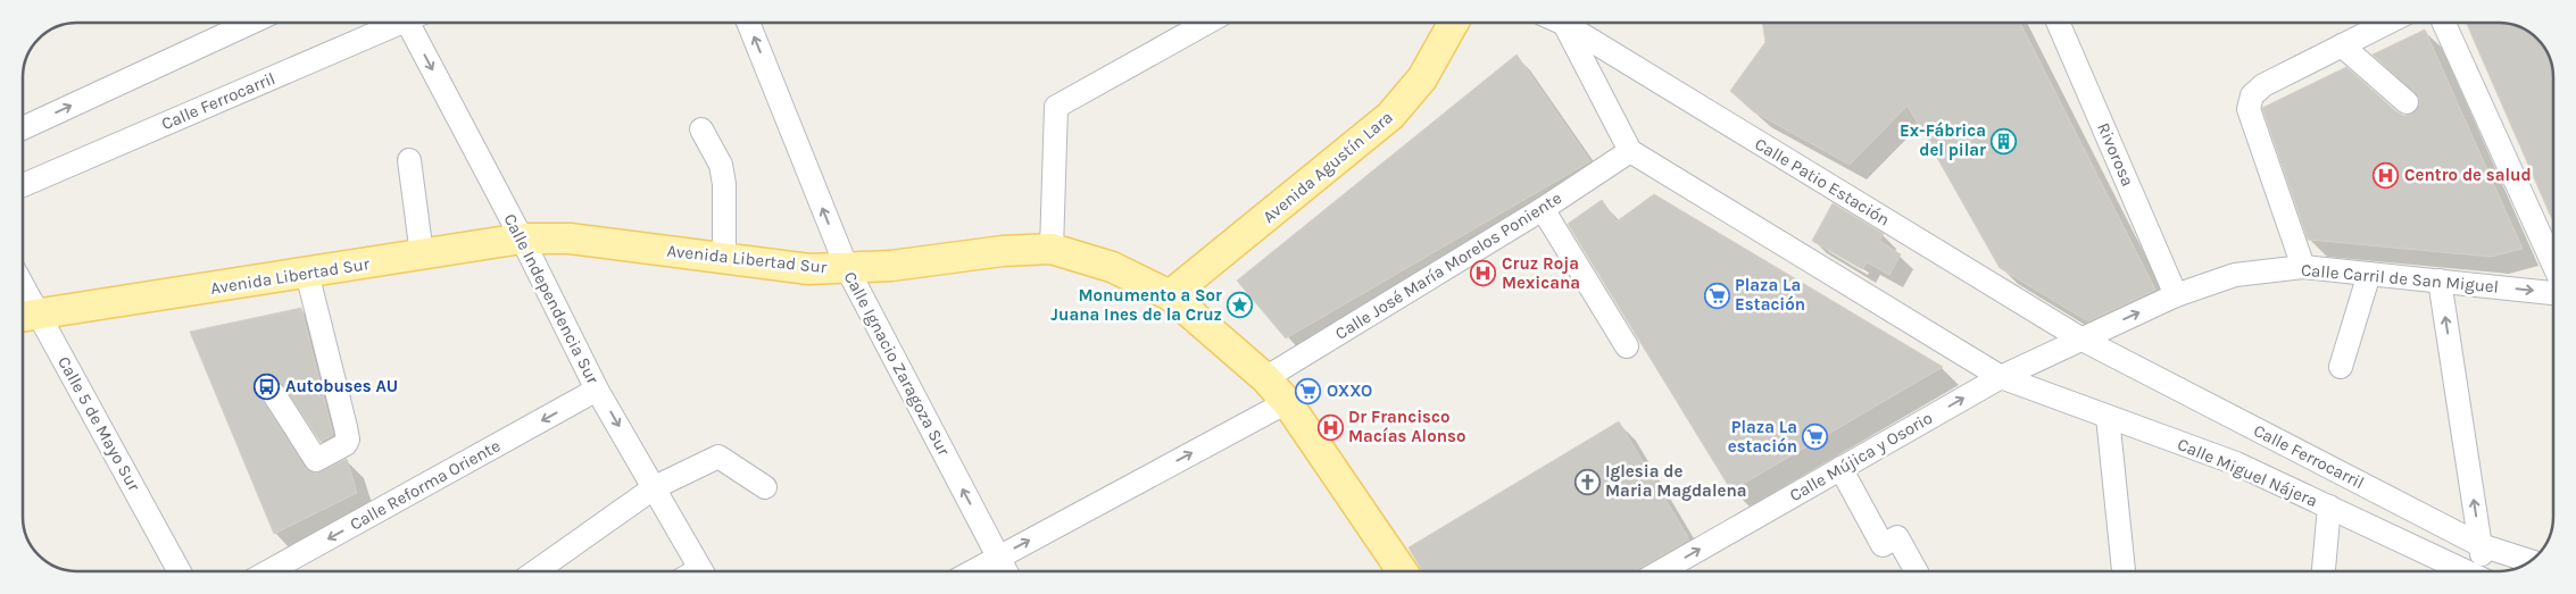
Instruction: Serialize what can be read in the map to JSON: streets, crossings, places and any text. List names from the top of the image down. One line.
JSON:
{"streets":{"main road":["Avenida Agustín Lara","Avenida Libertad Sur"],"street":["Calle Ferrocarril","Rivorosa","Calle Patio Estación","Calle José María Morelos Poniente","Calle Carril de San Miguel","Calle Independencia Sur","Calle Ignacio Zaragoza Sur","Calle 5 de Mayo Sur","Calle Mújica y Osorio","Calle Miguel Nájera","Calle Reforma Oriente"]},"crossings":[["Calle Ferrocarril","Calle Patio Estación"],["Calle Ferrocarril","Calle Carril de San Miguel"],["Calle Ferrocarril","Calle Mújica y Osorio"],["Rivorosa","Calle Carril de San Miguel"],["Avenida Agustín Lara","Avenida Libertad Sur"],["Calle Patio Estación","Calle Carril de San Miguel"],["Calle Patio Estación","Calle Mújica y Osorio"],["Avenida Libertad Sur","Calle José María Morelos Poniente"],["Avenida Libertad Sur","Calle Independencia Sur"],["Avenida Libertad Sur","Calle Ignacio Zaragoza Sur"],["Avenida Libertad Sur","Calle 5 de Mayo Sur"],["Calle Carril de San Miguel","Calle Mújica y Osorio"],["Calle Independencia Sur","Calle Reforma Oriente"],["Calle Mújica y Osorio","Calle Miguel Nájera"]],"one_way":["Calle Carril de San Miguel","Calle Independencia Sur","Calle Ignacio Zaragoza Sur","Calle Mújica y Osorio"],"places":{"building":["Ex-Fábrica del pilar"],"hospital":["Centro de salud","Cruz Roja Mexicana","Dr Francisco Macías Alonso"],"supermarket":["Plaza La Estación","OXXO","Plaza La estación"],"place":["Monumento a Sor Juana Ines de la Cruz"],"bus stop":["Autobuses AU"],"church":["Iglesia de Maria Magdalena"]}}
